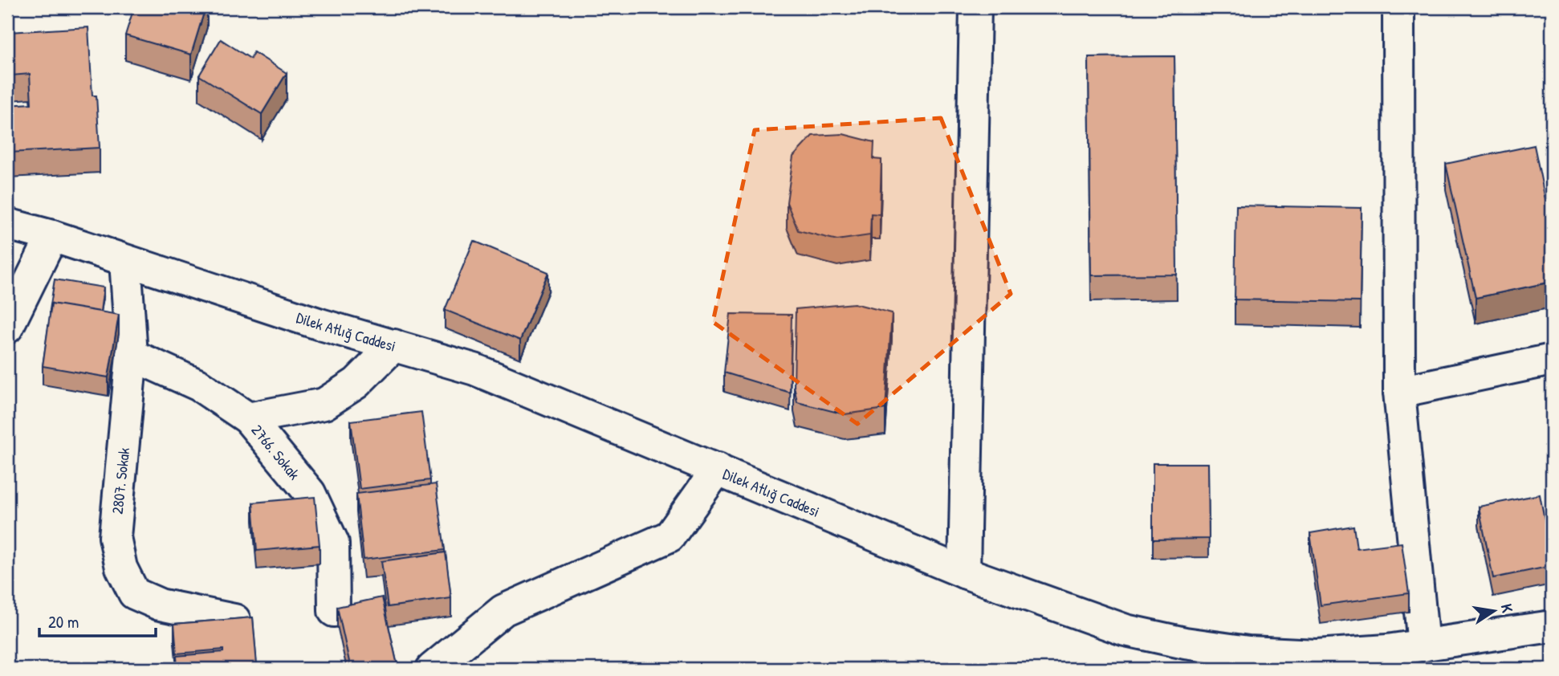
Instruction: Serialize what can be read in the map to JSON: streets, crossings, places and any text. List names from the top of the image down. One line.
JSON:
{"streets":{"street":["Dilek Atlığ Caddesi","2766. Sokak","2807. Sokak"]},"crossings":[["Dilek Atlığ Caddesi","2807. Sokak"],["2766. Sokak","2807. Sokak"]],"scale_bar":"20 m","north":"right"}
